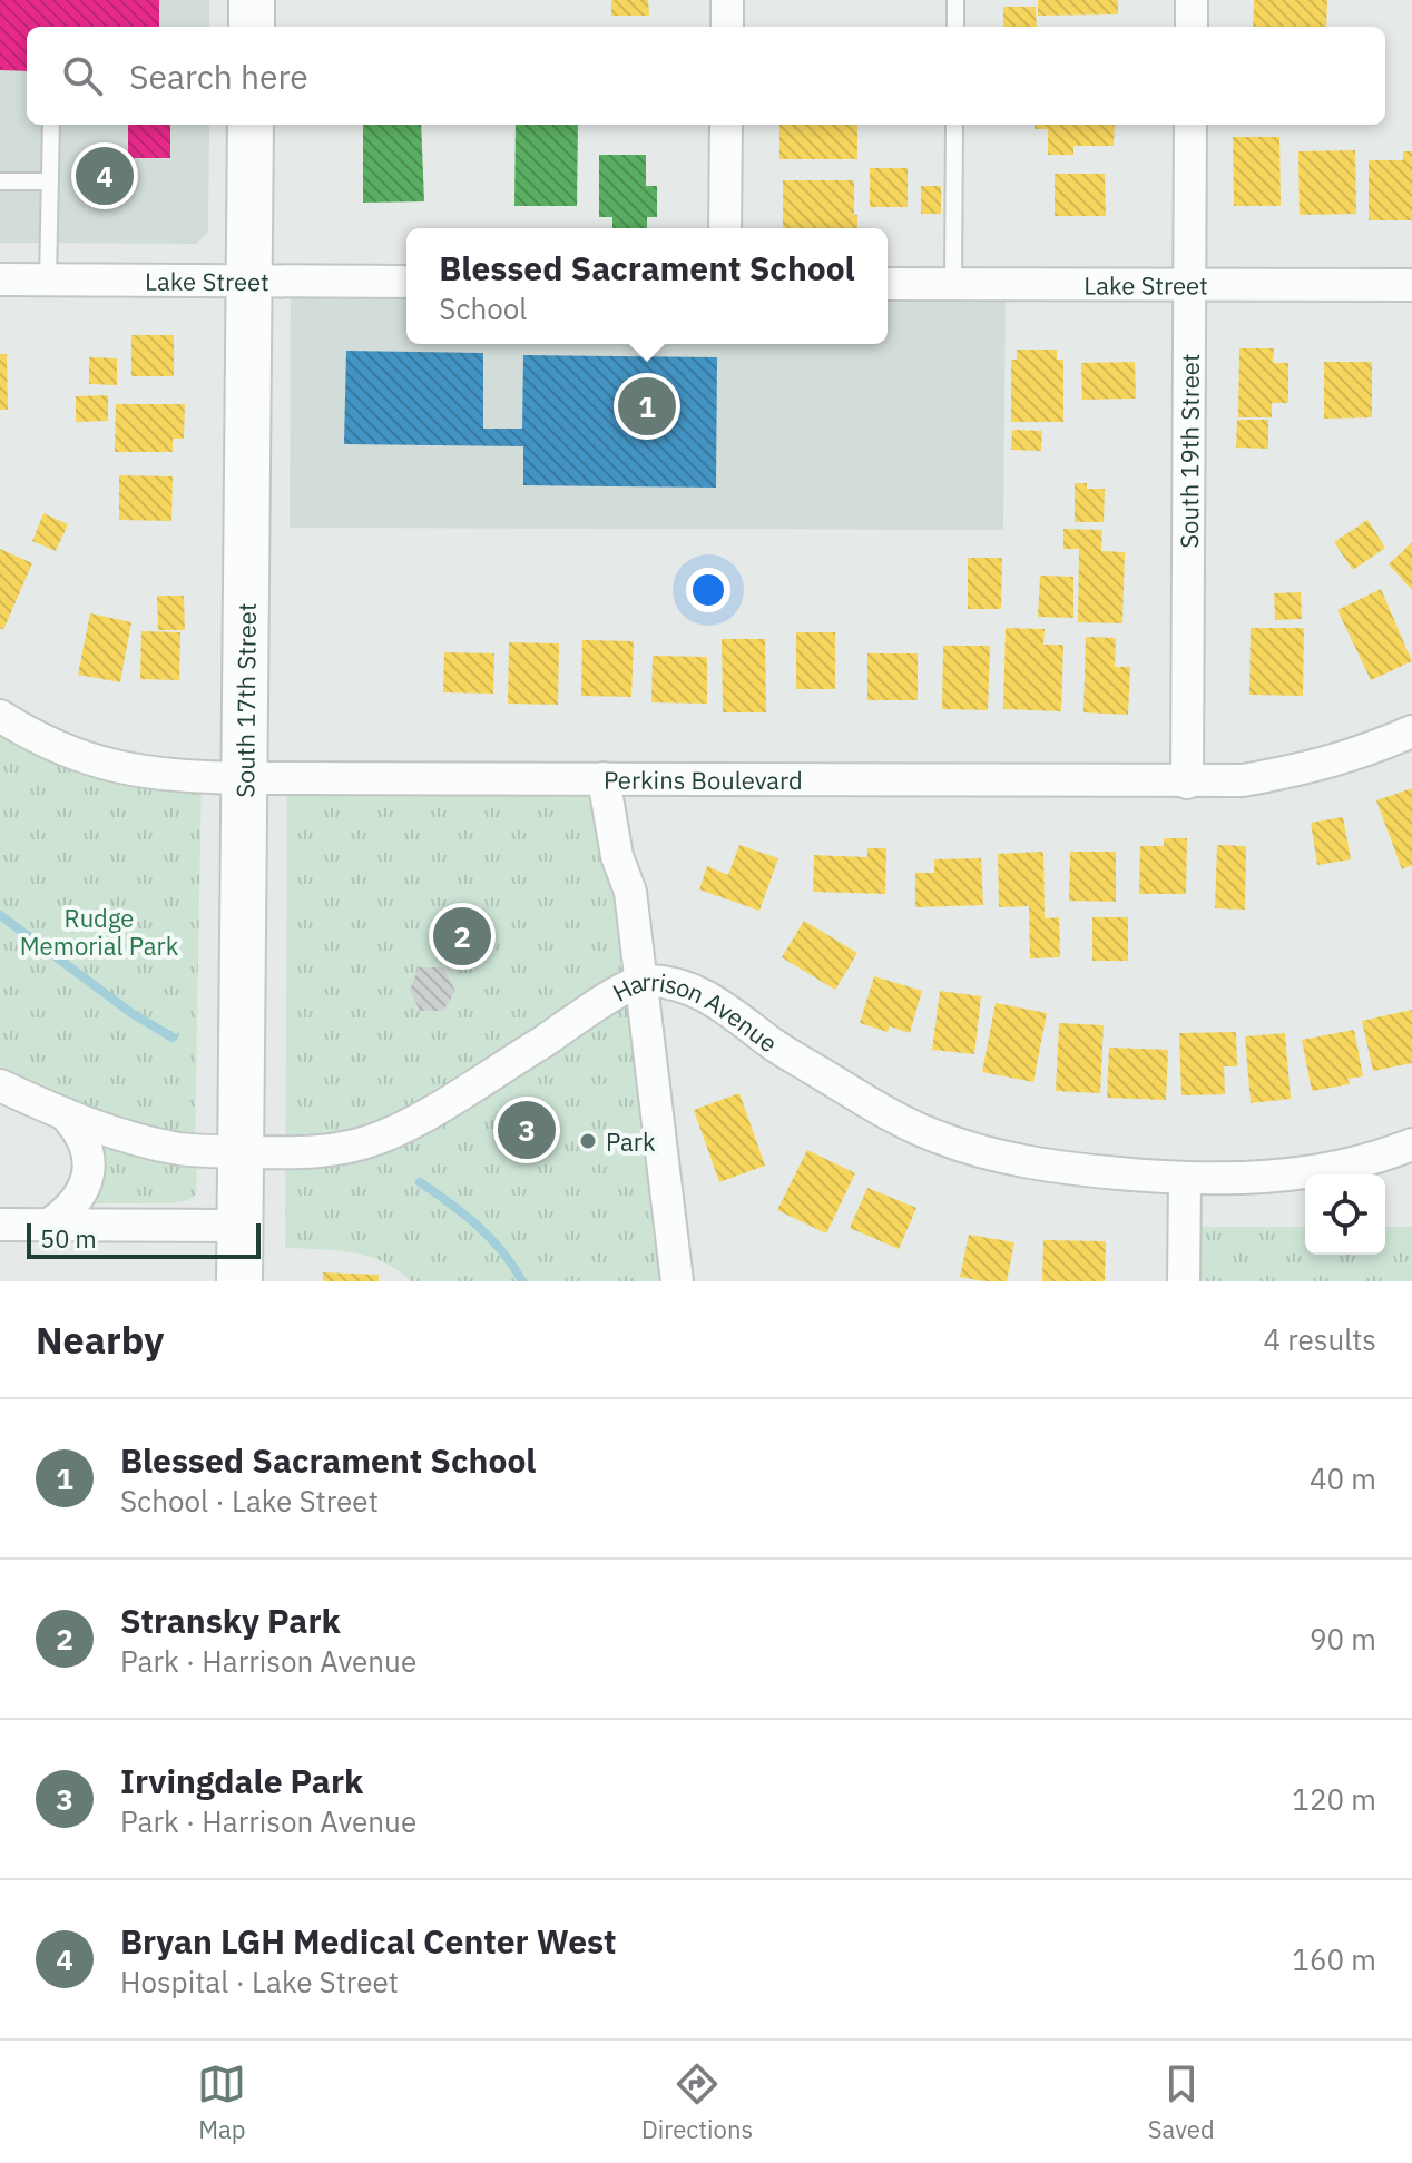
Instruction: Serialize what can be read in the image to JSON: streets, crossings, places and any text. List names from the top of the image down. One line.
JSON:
{"streets":{"main road":["South 17th Street"],"street":["Lake Street","South 19th Street","Perkins Boulevard","Harrison Avenue"]},"crossings":[["Lake Street","South 19th Street"],["Lake Street","South 17th Street"],["South 19th Street","Perkins Boulevard"],["South 17th Street","Perkins Boulevard"],["South 17th Street","Harrison Avenue"]],"parks":["Rudge Memorial Park"],"places":["Park"],"scale_bar":"50 m","page":{"search":"Search here","pins":["4","1","2","3"],"popup":["Blessed Sacrament School","School"],"scale":"50 m","heading":["Nearby","4 results"],"list":[{"mark":"1","name":"Blessed Sacrament School","note":"School · Lake Street","value":"40 m"},{"mark":"2","name":"Stransky Park","note":"Park · Harrison Avenue","value":"90 m"},{"mark":"3","name":"Irvingdale Park","note":"Park · Harrison Avenue","value":"120 m"},{"mark":"4","name":"Bryan LGH Medical Center West","note":"Hospital · Lake Street","value":"160 m"}],"nav":["Map","Directions","Saved"]}}
